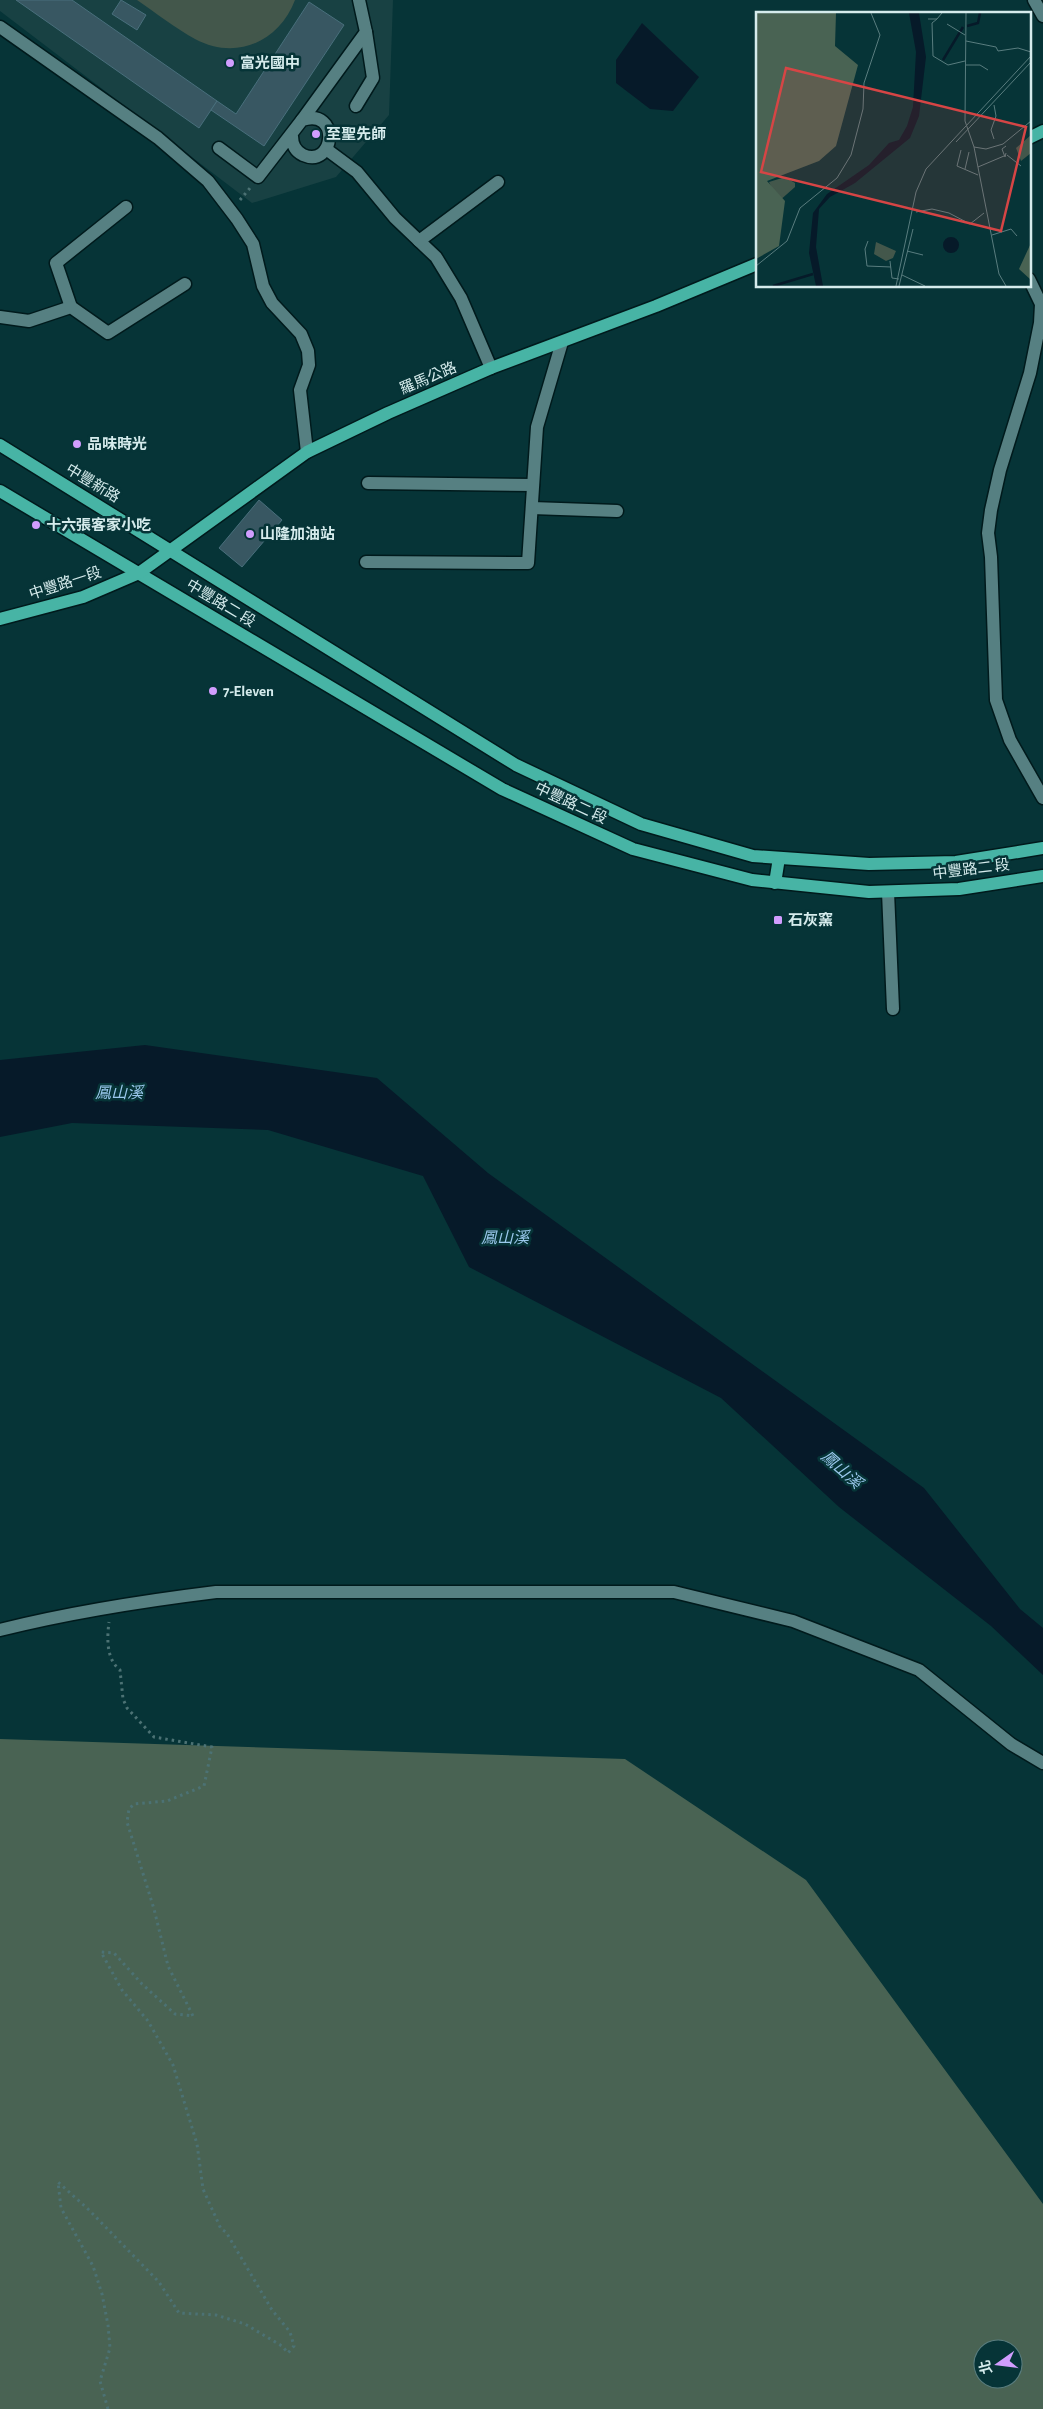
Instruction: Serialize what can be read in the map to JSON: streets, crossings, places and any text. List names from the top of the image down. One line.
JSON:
{"streets":{"main road":["羅馬公路","中豐新路","中豐路一段","中豐路二 段"]},"crossings":[["羅馬公路","中豐新路"],["羅馬公路","中豐路一段"],["羅馬公路","中豐路二 段"],["中豐新路","中豐路二 段"],["中豐路一段","中豐路二 段"]],"water":["鳳山溪"],"places":{"other":["富光國中","至聖先師","品味時光","十六張客家小吃","山隆加油站","7-Eleven"],"transit":["石灰窯"]},"north":"left"}
